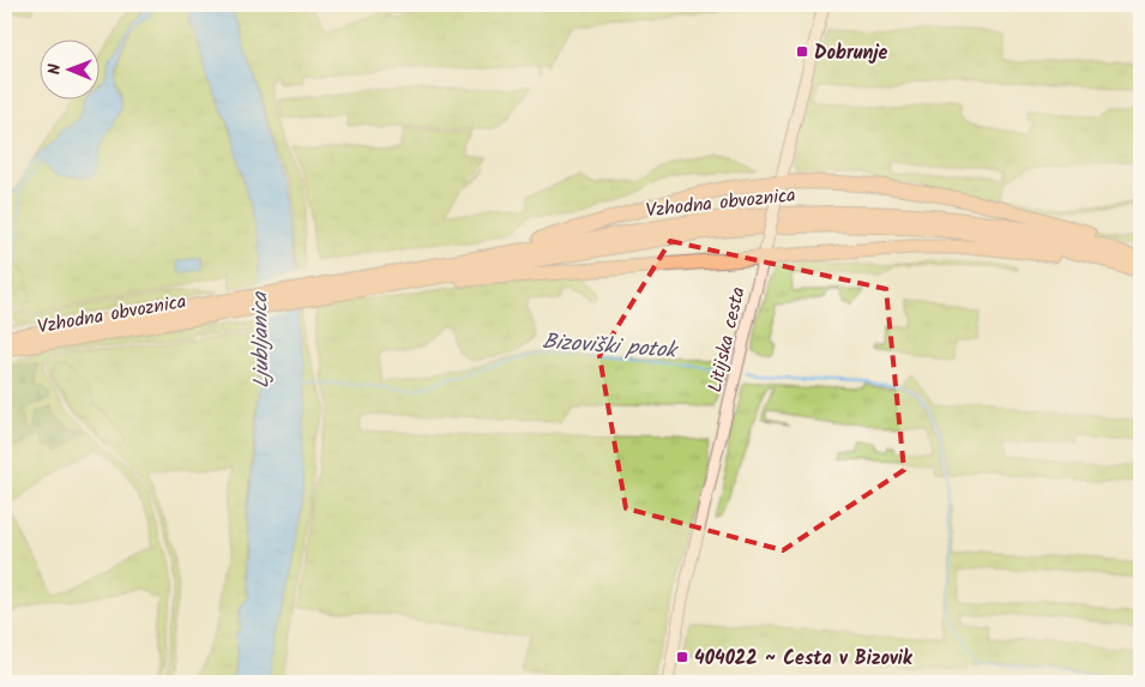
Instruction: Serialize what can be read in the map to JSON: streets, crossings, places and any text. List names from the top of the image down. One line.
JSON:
{"streets":{"highway":["Vzhodna obvoznica"],"main road":["Litijska cesta"]},"water":["Ljubljanica","Bizoviški potok"],"places":{"transit":["Dobrunje","404022 ~ Cesta v Bizovik"]},"north":"left"}
